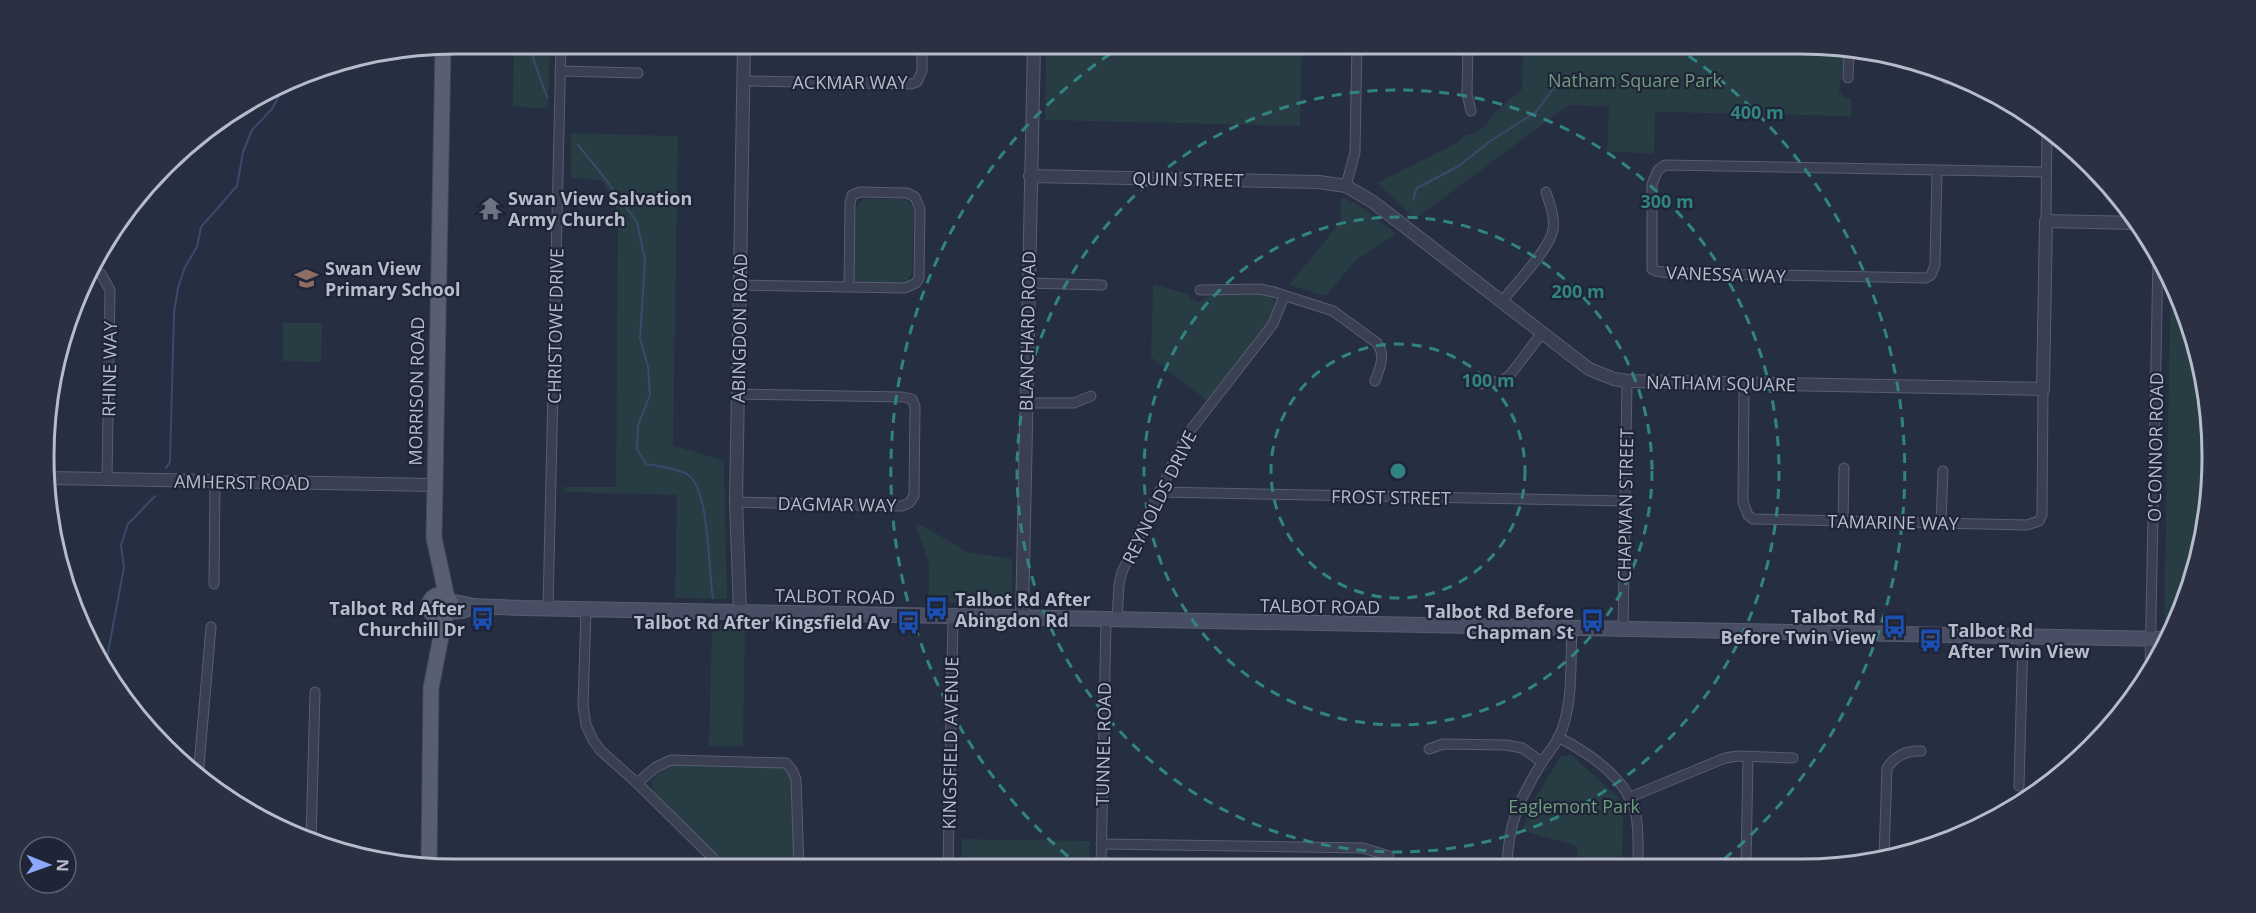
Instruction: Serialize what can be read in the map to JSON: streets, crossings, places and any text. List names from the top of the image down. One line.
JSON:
{"streets":{"main road":["MORRISON ROAD","TALBOT ROAD"],"street":["ACKMAR WAY","QUIN STREET","VANESSA WAY","CHRISTOWE DRIVE","ABINGDON ROAD","BLANCHARD ROAD","RHINE WAY","NATHAM SQUARE","O'CONNOR ROAD","AMHERST ROAD","REYNOLDS DRIVE","FROST STREET","DAGMAR WAY","CHAPMAN STREET","TAMARINE WAY","KINGSFIELD AVENUE","TUNNEL ROAD"]},"crossings":[["ACKMAR WAY","ABINGDON ROAD"],["QUIN STREET","BLANCHARD ROAD"],["QUIN STREET","NATHAM SQUARE"],["CHRISTOWE DRIVE","TALBOT ROAD"],["ABINGDON ROAD","DAGMAR WAY"],["ABINGDON ROAD","TALBOT ROAD"],["BLANCHARD ROAD","TALBOT ROAD"],["RHINE WAY","AMHERST ROAD"],["NATHAM SQUARE","CHAPMAN STREET"],["NATHAM SQUARE","TAMARINE WAY"],["MORRISON ROAD","AMHERST ROAD"],["MORRISON ROAD","TALBOT ROAD"],["O'CONNOR ROAD","TALBOT ROAD"],["REYNOLDS DRIVE","FROST STREET"],["REYNOLDS DRIVE","TALBOT ROAD"],["REYNOLDS DRIVE","TUNNEL ROAD"],["FROST STREET","CHAPMAN STREET"],["CHAPMAN STREET","TALBOT ROAD"],["TALBOT ROAD","KINGSFIELD AVENUE"],["TALBOT ROAD","TUNNEL ROAD"]],"parks":["Natham Square Park","Eaglemont Park"],"places":{"temple":["Swan View Salvation Army Church"],"school or university":["Swan View Primary School"],"bus stop":["Talbot Rd After Abingdon Rd","Talbot Rd After Churchill Dr","Talbot Rd Before Chapman St","Talbot Rd After Kingsfield Av","Talbot Rd Before Twin View","Talbot Rd After Twin View"]},"north":"right","rings":["400 m","300 m","200 m","100 m"]}
